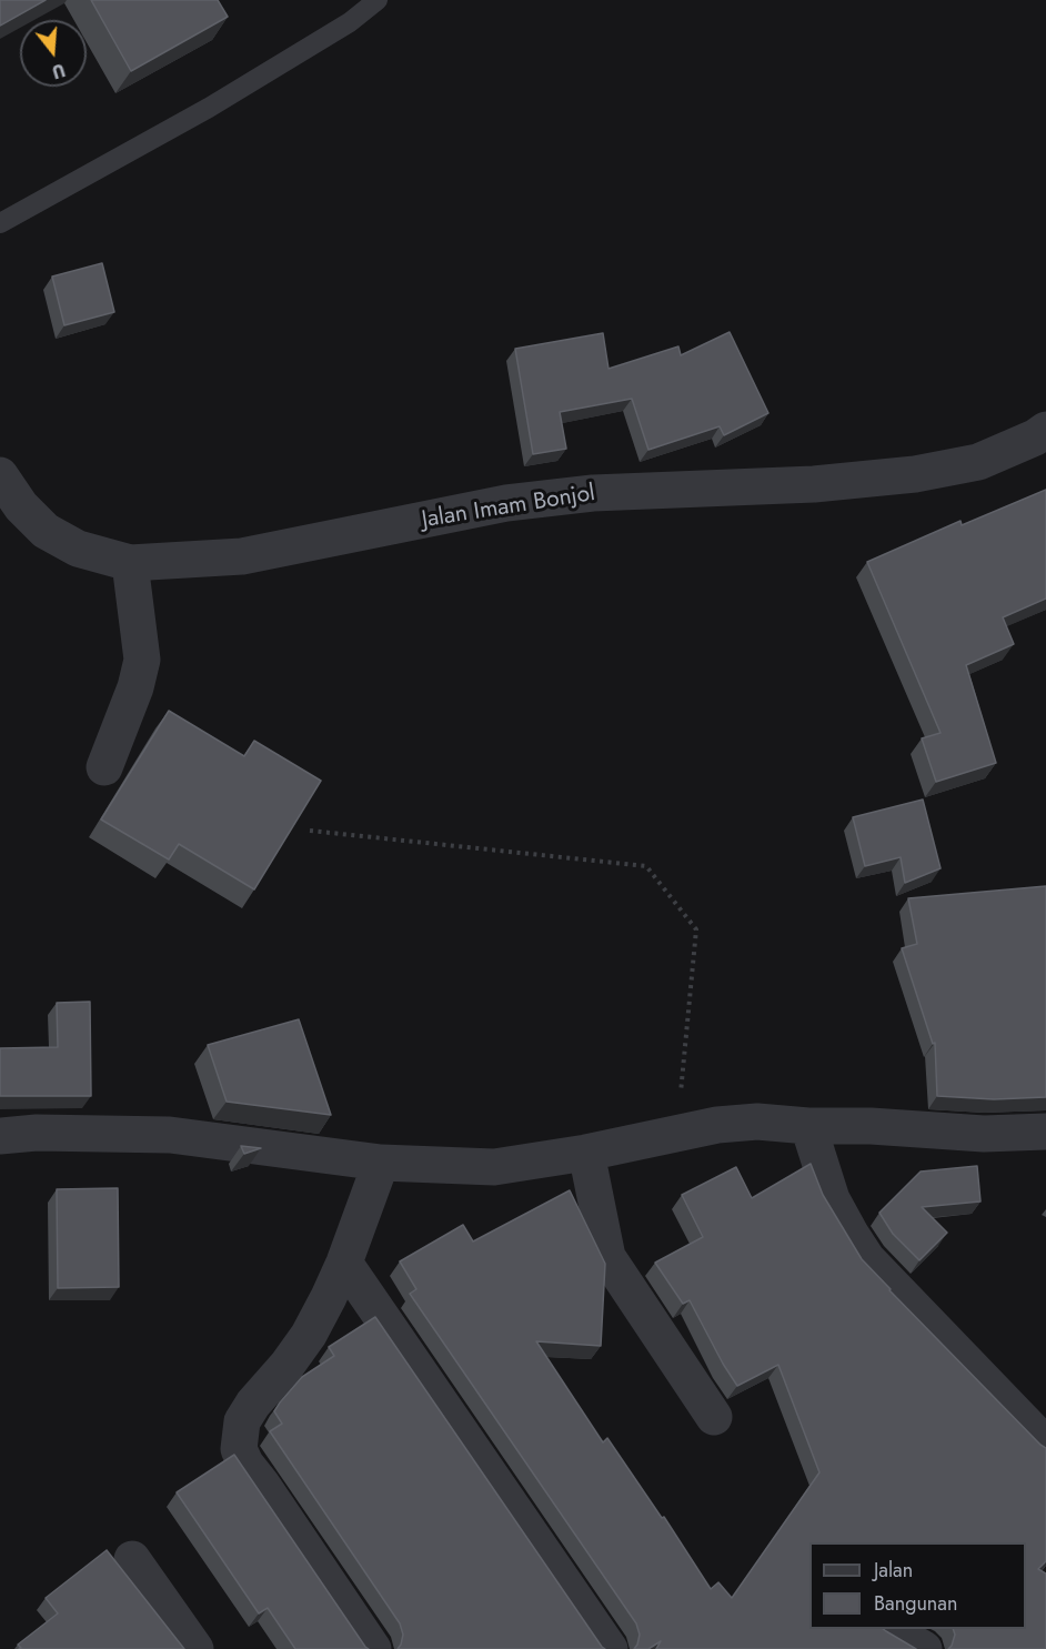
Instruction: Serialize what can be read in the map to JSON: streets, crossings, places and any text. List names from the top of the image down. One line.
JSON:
{"streets":{"street":["Jalan Imam Bonjol"]},"legend":["Jalan","Bangunan"],"north":"bottom"}
